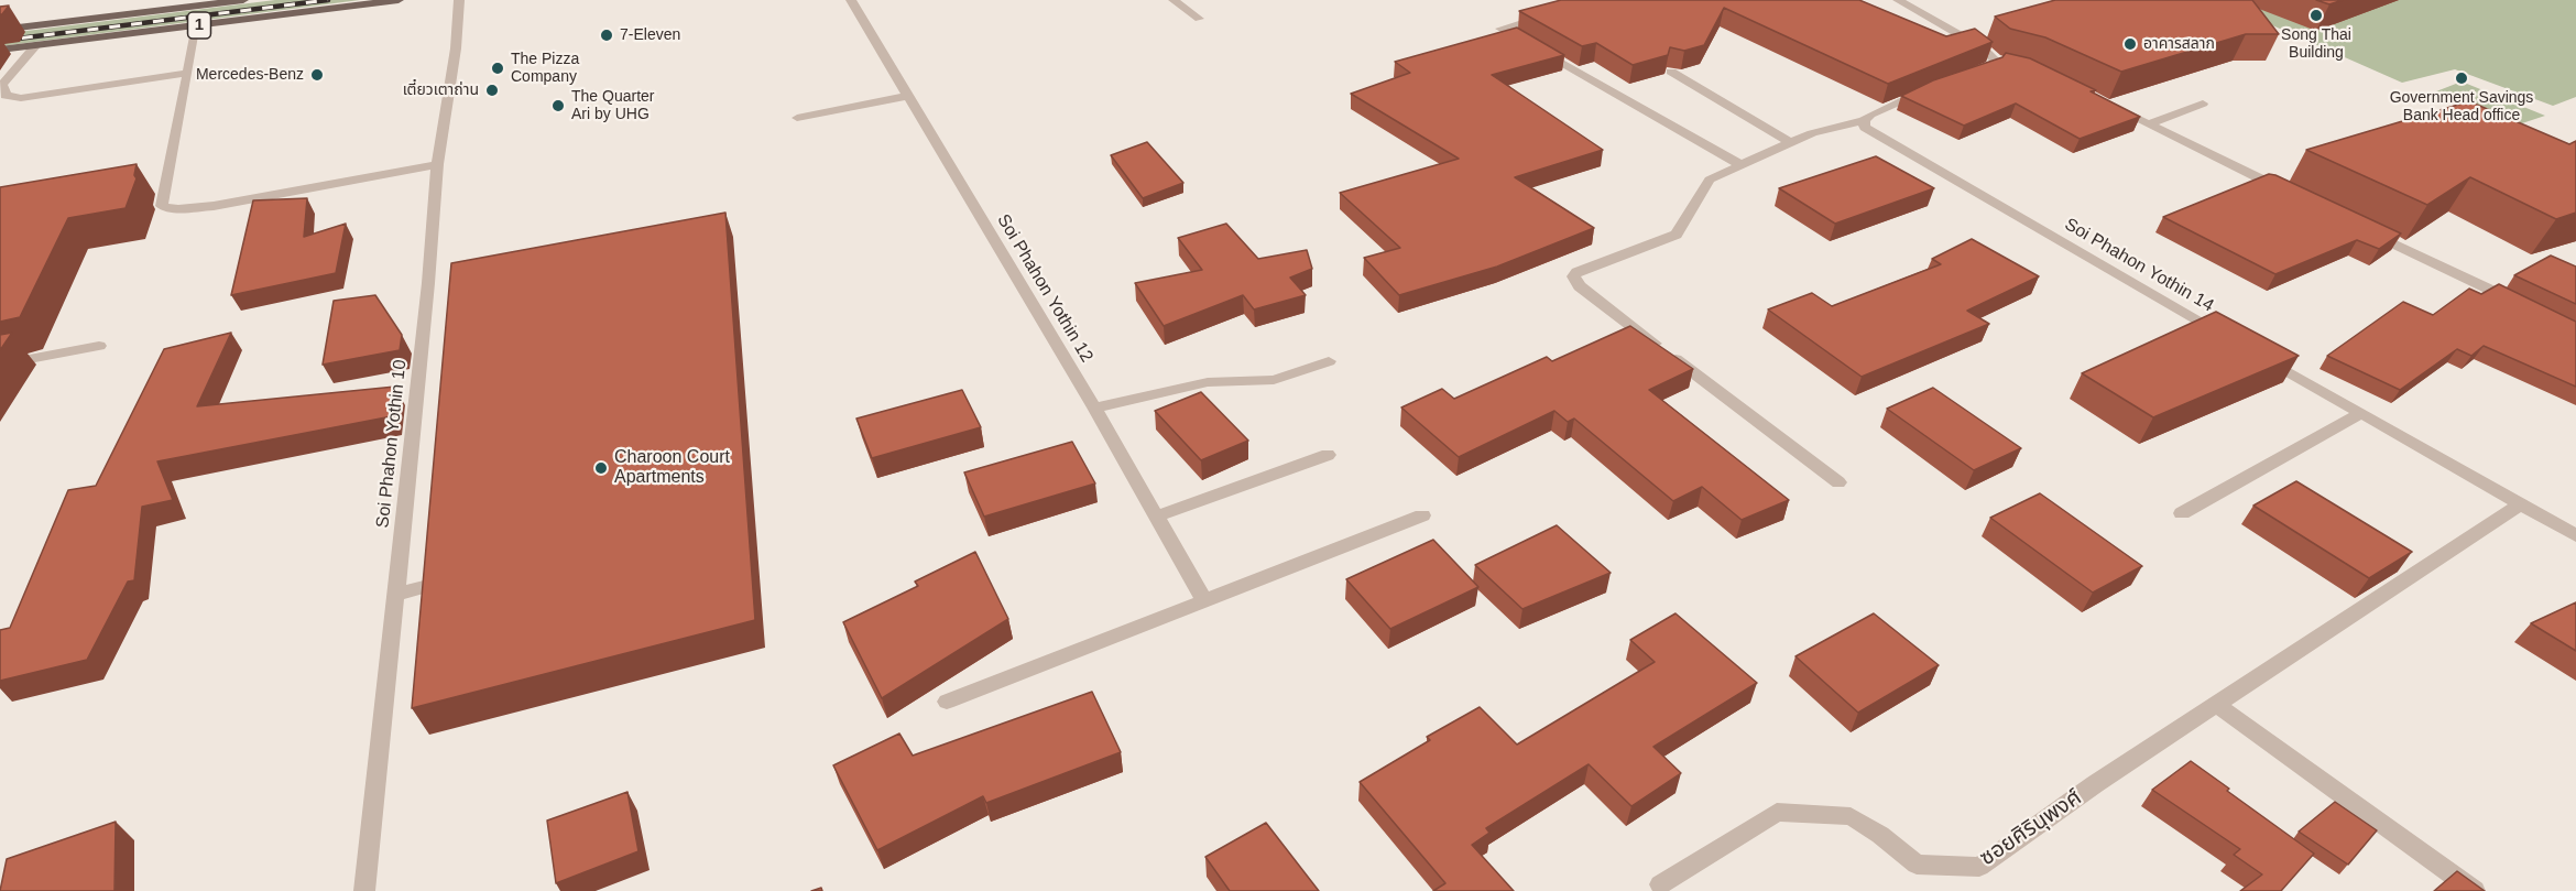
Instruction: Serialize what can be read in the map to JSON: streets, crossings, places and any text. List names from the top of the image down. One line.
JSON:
{"streets":{"main road":["1"],"street":["Soi Phahon Yothin 14","Soi Phahon Yothin 12","Soi Phahon Yothin 10","ซอยศิรินุพงศ์"]},"places":["Song Thai Building","7-Eleven","อาคารสลาก","The Pizza Company","Mercedes-Benz","Government Savings Bank Head office","เตี๋ยวเตาถ่าน","The Quarter Ari by UHG","Charoon Court Apartments"]}
